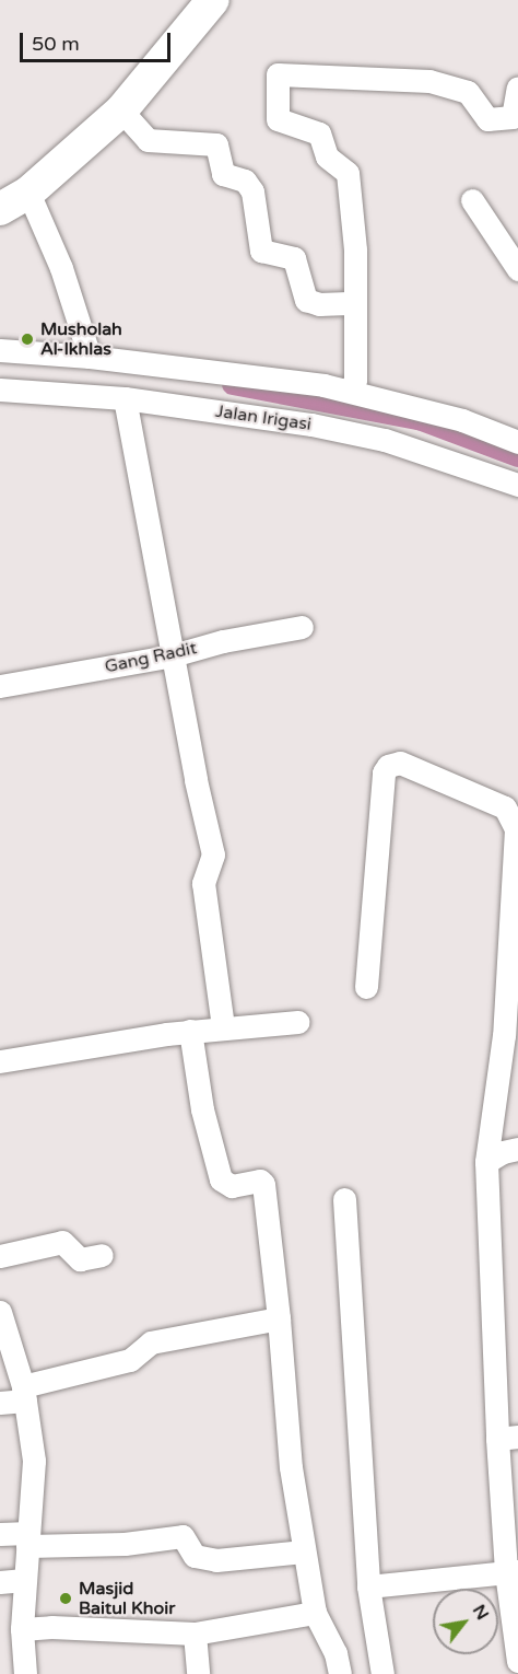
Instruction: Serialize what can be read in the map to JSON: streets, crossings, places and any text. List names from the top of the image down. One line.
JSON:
{"streets":{"street":["Jalan Irigasi","Gang Radit"]},"places":["Musholah Al-Ikhlas","Masjid Baitul Khoir"],"scale_bar":"50 m","north":"top right"}
